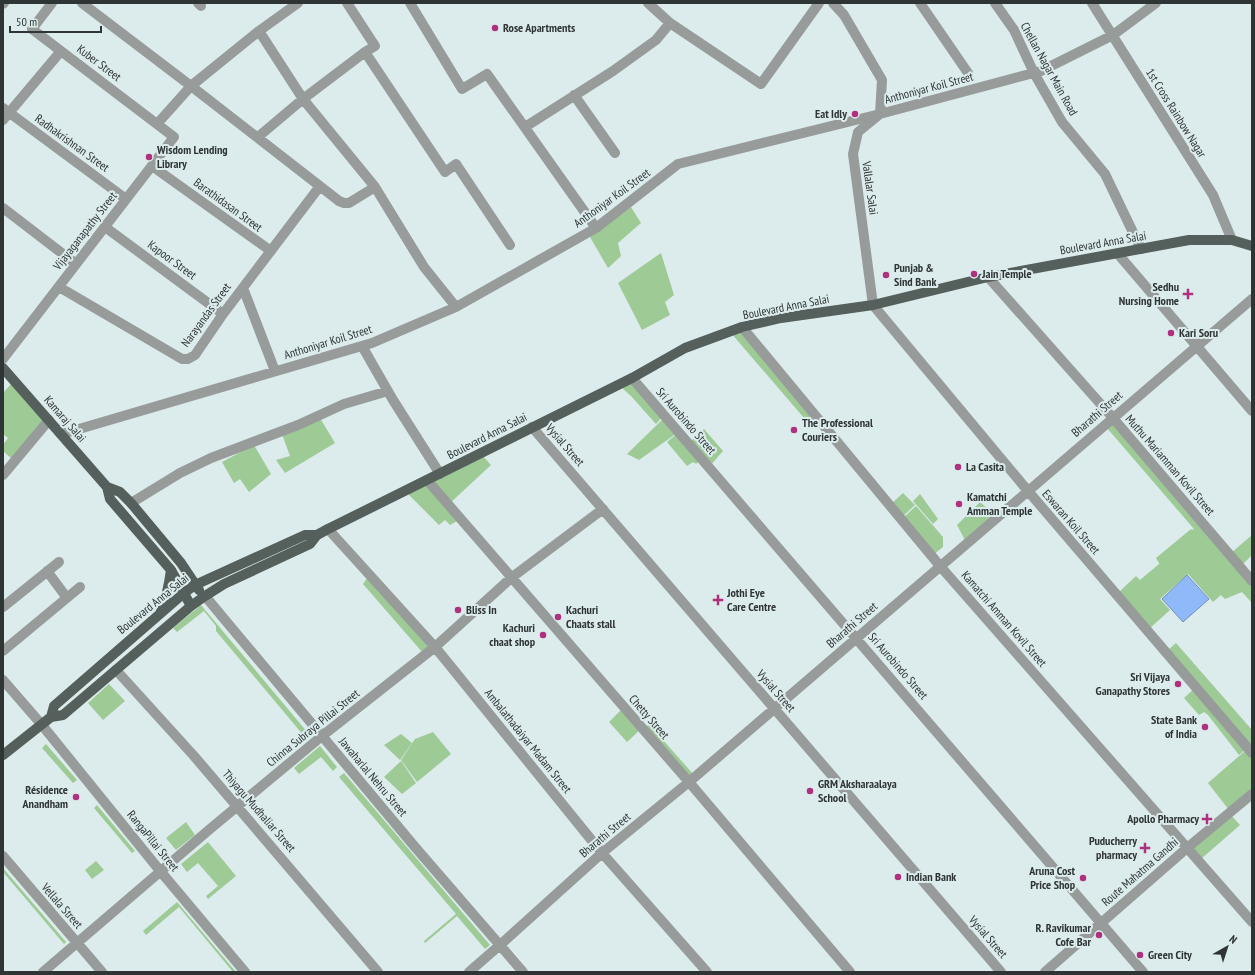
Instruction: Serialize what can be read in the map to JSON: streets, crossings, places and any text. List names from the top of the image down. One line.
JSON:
{"streets":{"main road":["Boulevard Anna Salai","Kamaraj Salai"],"street":["Kuber Street","Chellan Nagar Main Road","Anthoniyar Koil Street","1st Cross Rainbow Nagar","Radhakrishnan Street","Vallalar Salai","Barathidasan Street","Vijayaganapathy Street","Kapoor Street","Narayandas Street","Bharathi Street","Sri Aurobindo Street","Vysial Street","Muthu Mariamman Kovil Street","Eswaran Koil Street","Kamatchi Amman Kovil Street","Chetty Street","Chinna Subraya Pillai Street","Ambalathadaiyar Madam Street","Jawaharlal Nehru Street","Thiyagu Mudhaliar Street","RangaPillai Street","Route Mahatma Gandhi","Vellala Street"]},"crossings":[["Kuber Street","Vijayaganapathy Street"],["Chellan Nagar Main Road","Anthoniyar Koil Street"],["Chellan Nagar Main Road","Boulevard Anna Salai"],["Anthoniyar Koil Street","1st Cross Rainbow Nagar"],["Anthoniyar Koil Street","Vallalar Salai"],["Anthoniyar Koil Street","Kamaraj Salai"],["1st Cross Rainbow Nagar","Boulevard Anna Salai"],["Radhakrishnan Street","Vijayaganapathy Street"],["Vallalar Salai","Boulevard Anna Salai"],["Vallalar Salai","Eswaran Koil Street"],["Barathidasan Street","Vijayaganapathy Street"],["Barathidasan Street","Narayandas Street"],["Vijayaganapathy Street","Kapoor Street"],["Vijayaganapathy Street","Narayandas Street"],["Boulevard Anna Salai","Kamaraj Salai"],["Boulevard Anna Salai","Sri Aurobindo Street"],["Boulevard Anna Salai","Vysial Street"],["Boulevard Anna Salai","Muthu Mariamman Kovil Street"],["Boulevard Anna Salai","Eswaran Koil Street"],["Boulevard Anna Salai","Kamatchi Amman Kovil Street"],["Boulevard Anna Salai","Chetty Street"],["Boulevard Anna Salai","Ambalathadaiyar Madam Street"],["Boulevard Anna Salai","Jawaharlal Nehru Street"],["Boulevard Anna Salai","Thiyagu Mudhaliar Street"],["Boulevard Anna Salai","RangaPillai Street"],["Kapoor Street","Narayandas Street"],["Bharathi Street","Sri Aurobindo Street"],["Bharathi Street","Vysial Street"],["Bharathi Street","Muthu Mariamman Kovil Street"],["Bharathi Street","Eswaran Koil Street"],["Bharathi Street","Kamatchi Amman Kovil Street"],["Bharathi Street","Chetty Street"],["Bharathi Street","Ambalathadaiyar Madam Street"],["Bharathi Street","Jawaharlal Nehru Street"],["Kamaraj Salai","Jawaharlal Nehru Street"],["Sri Aurobindo Street","Route Mahatma Gandhi"],["Vysial Street","Chinna Subraya Pillai Street"],["Kamatchi Amman Kovil Street","Route Mahatma Gandhi"],["Chetty Street","Chinna Subraya Pillai Street"],["Chinna Subraya Pillai Street","Ambalathadaiyar Madam Street"],["Chinna Subraya Pillai Street","Jawaharlal Nehru Street"],["Chinna Subraya Pillai Street","Thiyagu Mudhaliar Street"],["Chinna Subraya Pillai Street","RangaPillai Street"],["Chinna Subraya Pillai Street","Vellala Street"]],"places":{"other":["Rose Apartments","Eat Idly","Wisdom Lending Library","Jain Temple","Punjab & Sind Bank","Kari Soru","The Professional Couriers","La Casita","Kamatchi Amman Temple","Bliss In","Kachuri Chaats stall","Kachuri chaat shop","Sri Vijaya Ganapathy Stores","State Bank of India","GRM Aksharaalaya School","Résidence Anandham","Indian Bank","Aruna Cost Price Shop","R. Ravikumar Cofe Bar","Green City"],"health":["Sedhu Nursing Home","Jothi Eye Care Centre","Apollo Pharmacy","Puducherry pharmacy"]},"scale_bar":"50 m","north":"top right"}
